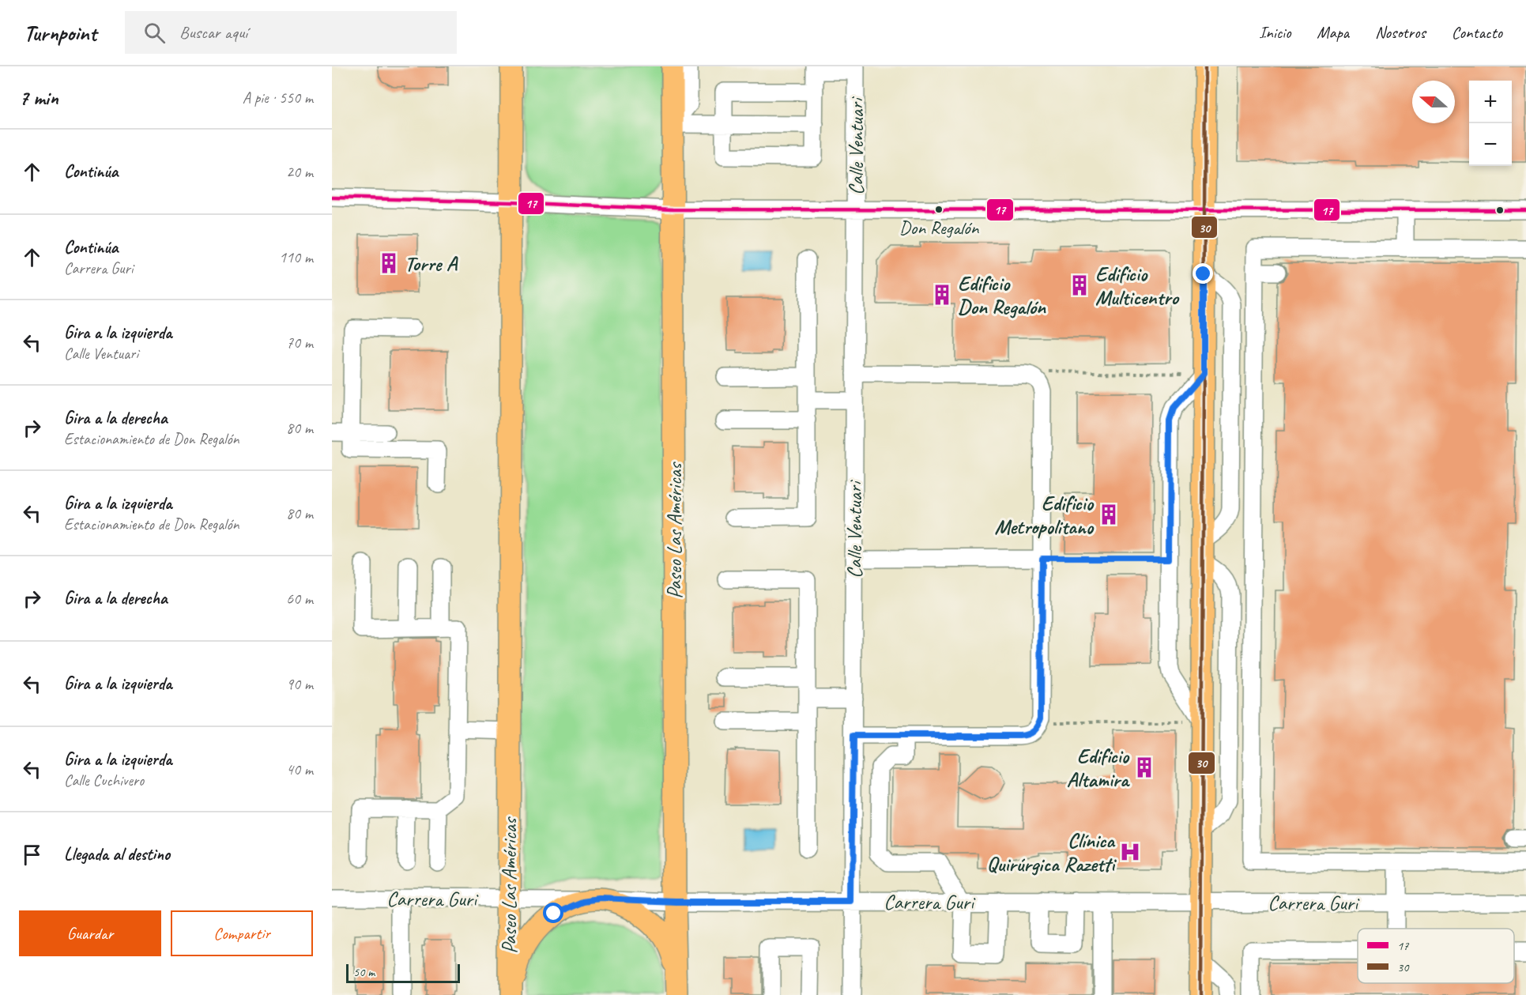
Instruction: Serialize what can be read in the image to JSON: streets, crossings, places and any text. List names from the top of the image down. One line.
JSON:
{"streets":{"main road":["Paseo Las Américas"],"street":["Calle Ventuari","Carrera Guri"]},"crossings":[["Calle Ventuari","Carrera Guri"],["Paseo Las Américas","Carrera Guri"]],"places":{"other":["Don Regalón"],"building":["Torre A","Edificio Multicentro","Edificio Don Regalón","Edificio Metropolitano","Edificio Altamira"],"hospital":["Clínica Quirúrgica Razetti"]},"lines":["transit line 30","transit line 17"],"legend":["17","30"],"scale_bar":"50 m","north":"left","page":{"header":"Turnpoint","search":"Buscar aquí","nav":["Inicio","Mapa","Nosotros","Contacto"],"heading":["7 min","A pie · 550 m"],"map_buttons":["+","−"],"list":[["Continúa","20 m"],["Continúa","Carrera Guri","110 m"],["Gira a la izquierda","Calle Ventuari","70 m"],["Gira a la derecha","Estacionamiento de Don Regalón","80 m"],["Gira a la izquierda","Estacionamiento de Don Regalón","80 m"],["Gira a la derecha","60 m"],["Gira a la izquierda","90 m"],["Gira a la izquierda","Calle Cuchivero","40 m"],"Llegada al destino"],"buttons":["Guardar","Compartir"],"scale":"50 m"}}
